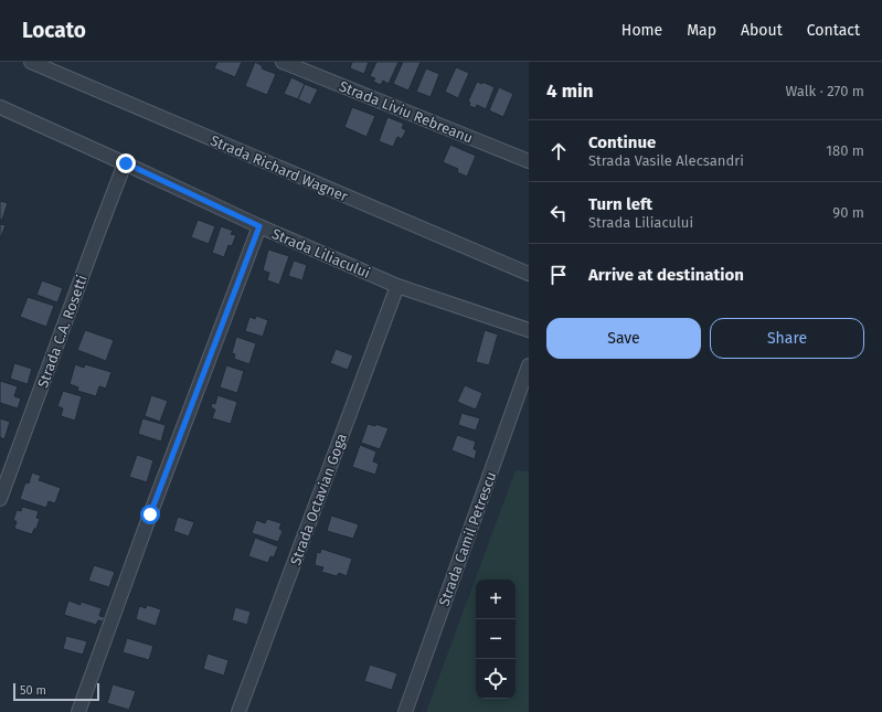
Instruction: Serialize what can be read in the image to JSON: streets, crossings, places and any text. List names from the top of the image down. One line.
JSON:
{"streets":{"street":["Strada Liviu Rebreanu","Strada Richard Wagner","Strada Liliacului","Strada C.A. Rosetti","Strada Octavian Goga","Strada Camil Petrescu"]},"crossings":[["Strada Liliacului","Strada C.A. Rosetti"],["Strada Liliacului","Strada Octavian Goga"]],"scale_bar":"50 m","page":{"header":"Locato","nav":["Home","Map","About","Contact"],"heading":["4 min","Walk · 270 m"],"list":[["Continue","Strada Vasile Alecsandri","180 m"],["Turn left","Strada Liliacului","90 m"],"Arrive at destination"],"buttons":["Save","Share"],"map_buttons":["+","−"],"scale":"50 m"}}
